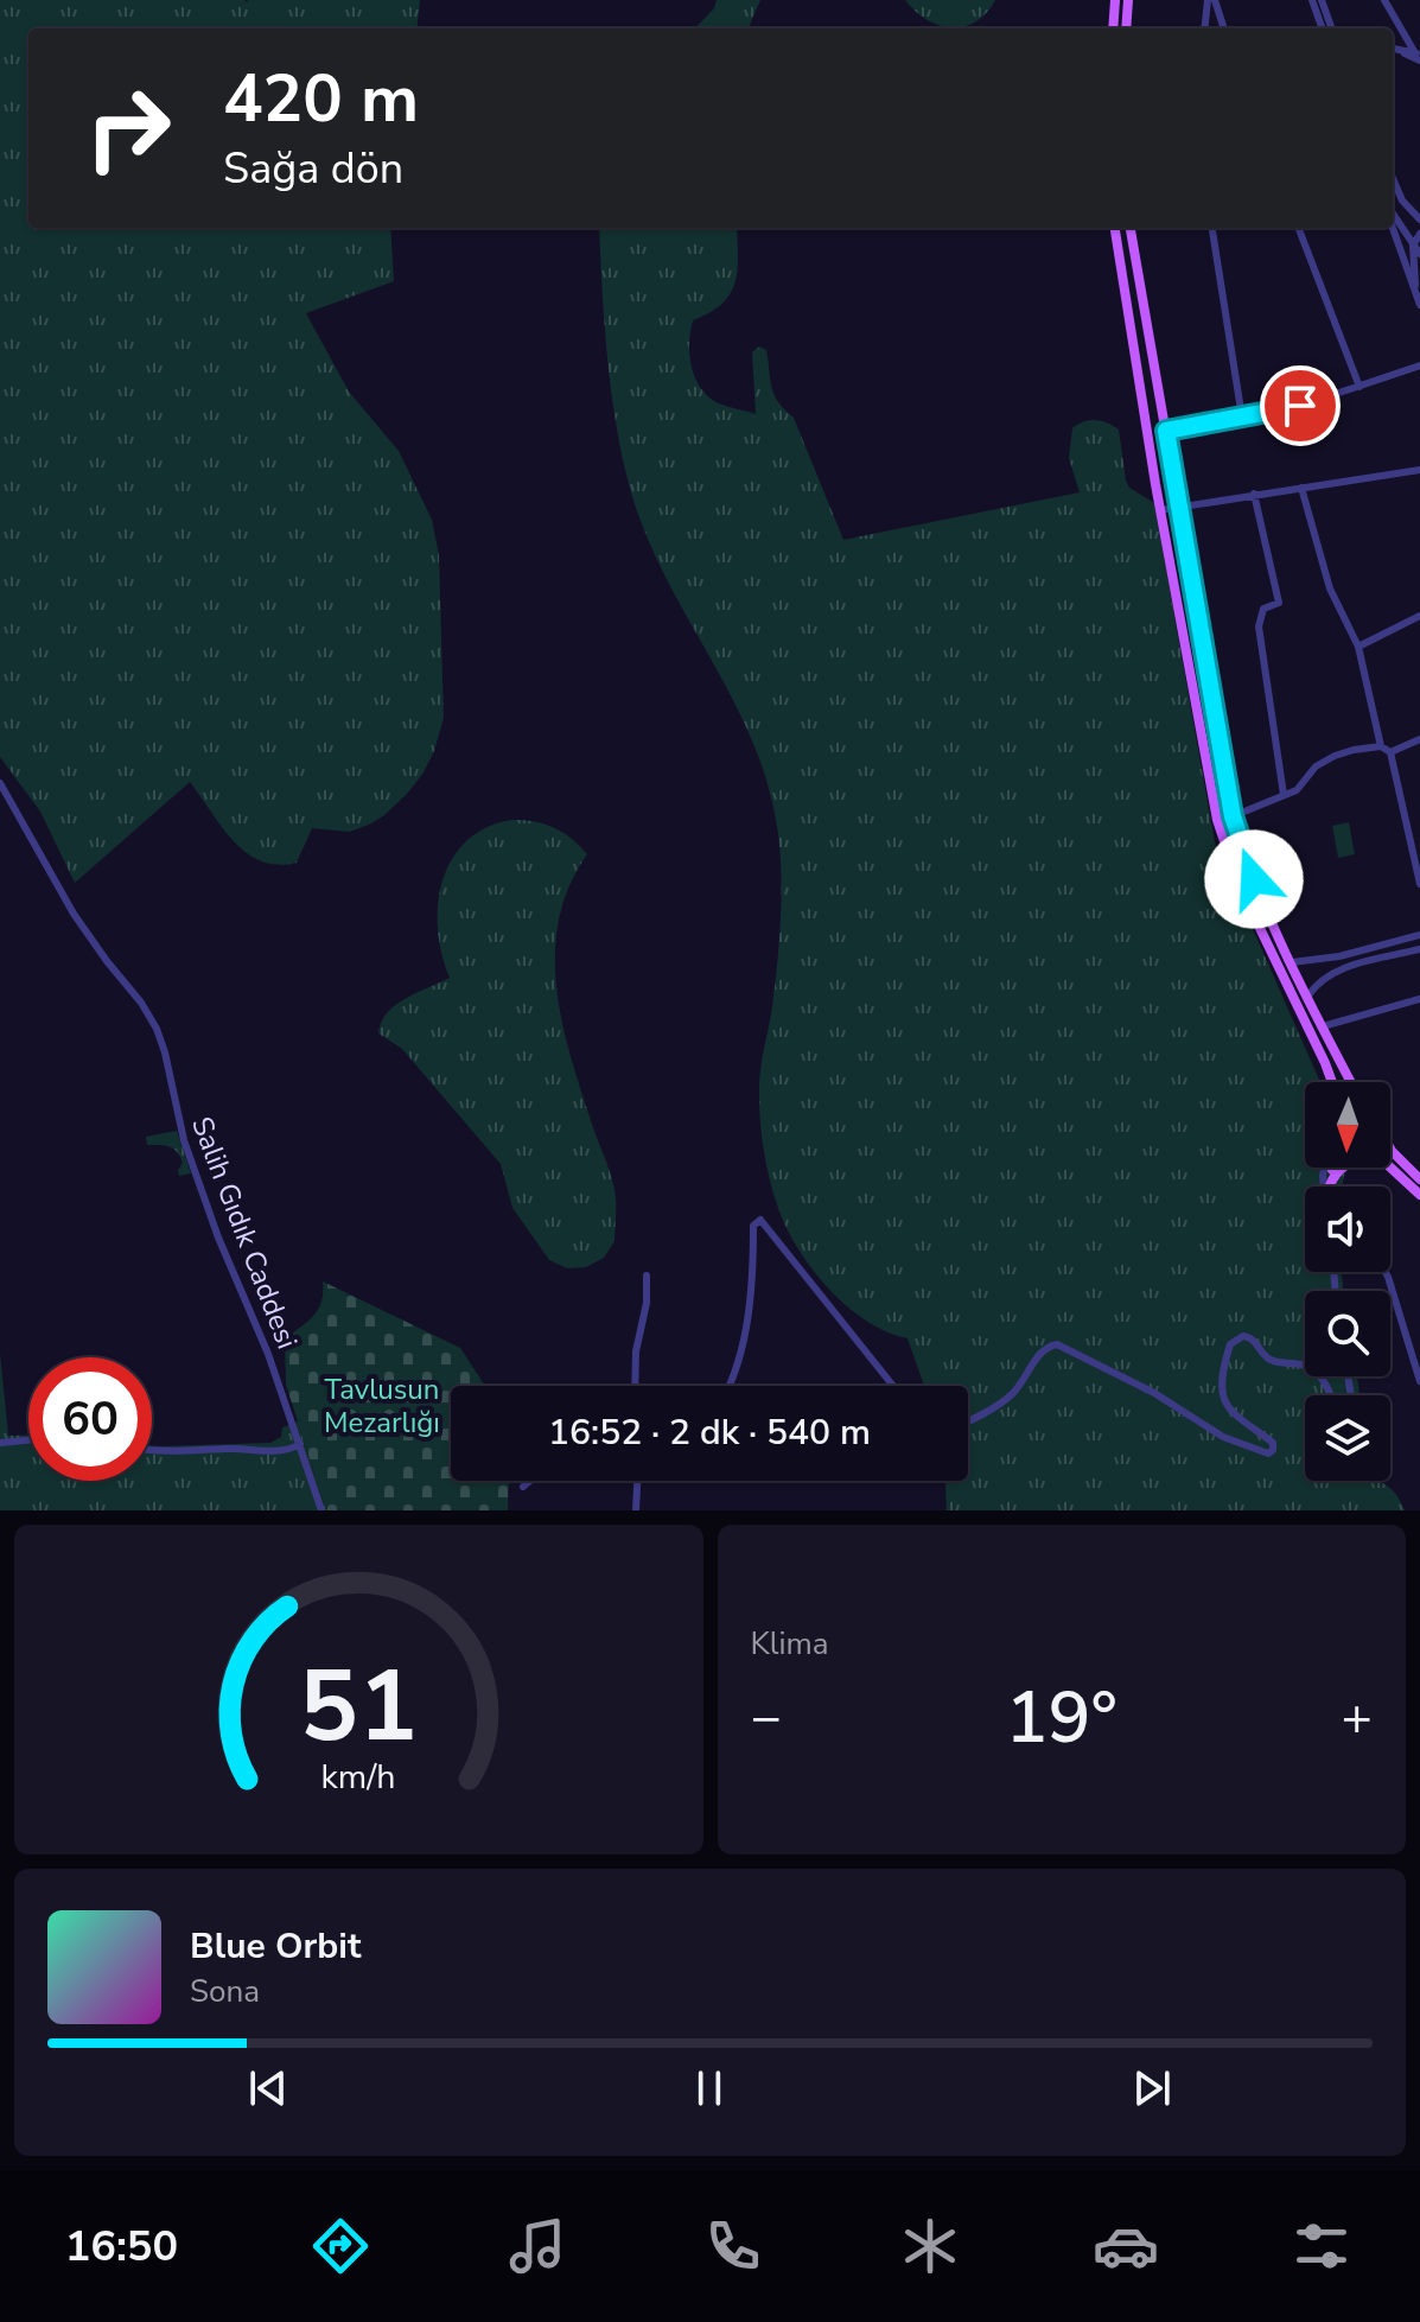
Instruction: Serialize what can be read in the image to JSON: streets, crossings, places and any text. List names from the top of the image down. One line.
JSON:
{"streets":{"street":["Salih Gıdık Caddesi"]},"parks":["Tavlusun Mezarlığı"],"north":"bottom","page":{"turn":["420 m","Sağa dön"],"limit":"60","trip":"16:52 · 2 dk · 540 m","tile":"Klima","heat":["−","19°","+"],"song":["Blue Orbit","Sona"],"tabs":"16:50","gauge":["51","km/h"]}}
